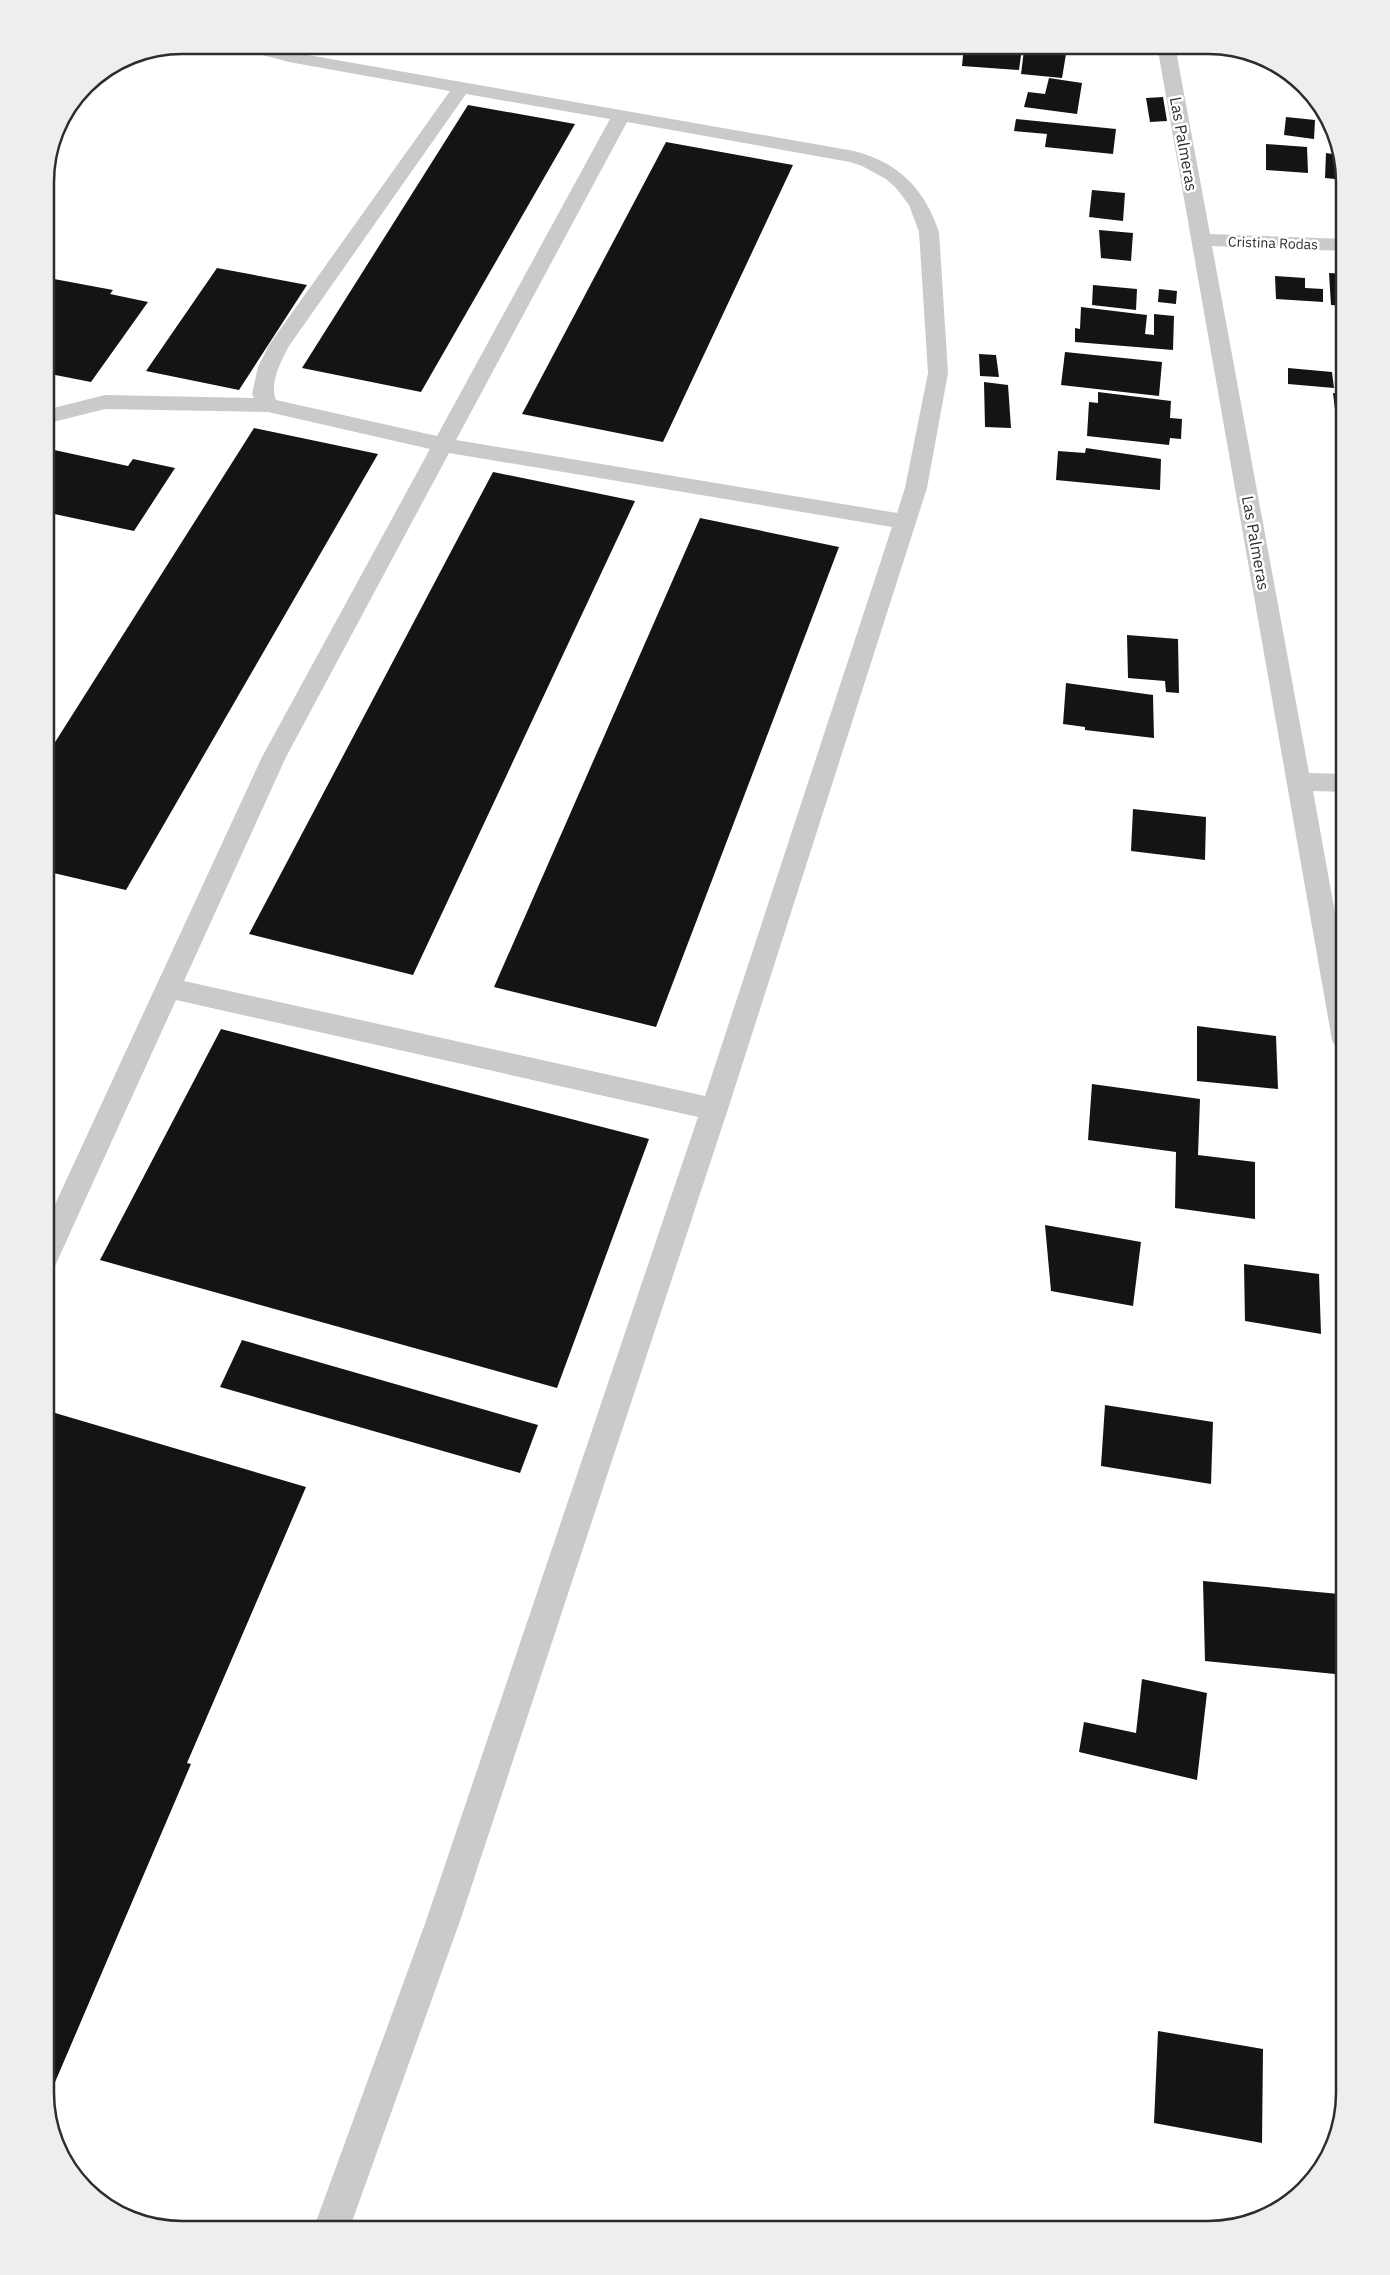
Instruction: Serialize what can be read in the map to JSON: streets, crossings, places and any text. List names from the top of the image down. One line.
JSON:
{"streets":{"street":["Las Palmeras","Cristina Rodas"]},"crossings":[["Las Palmeras","Cristina Rodas"]]}
